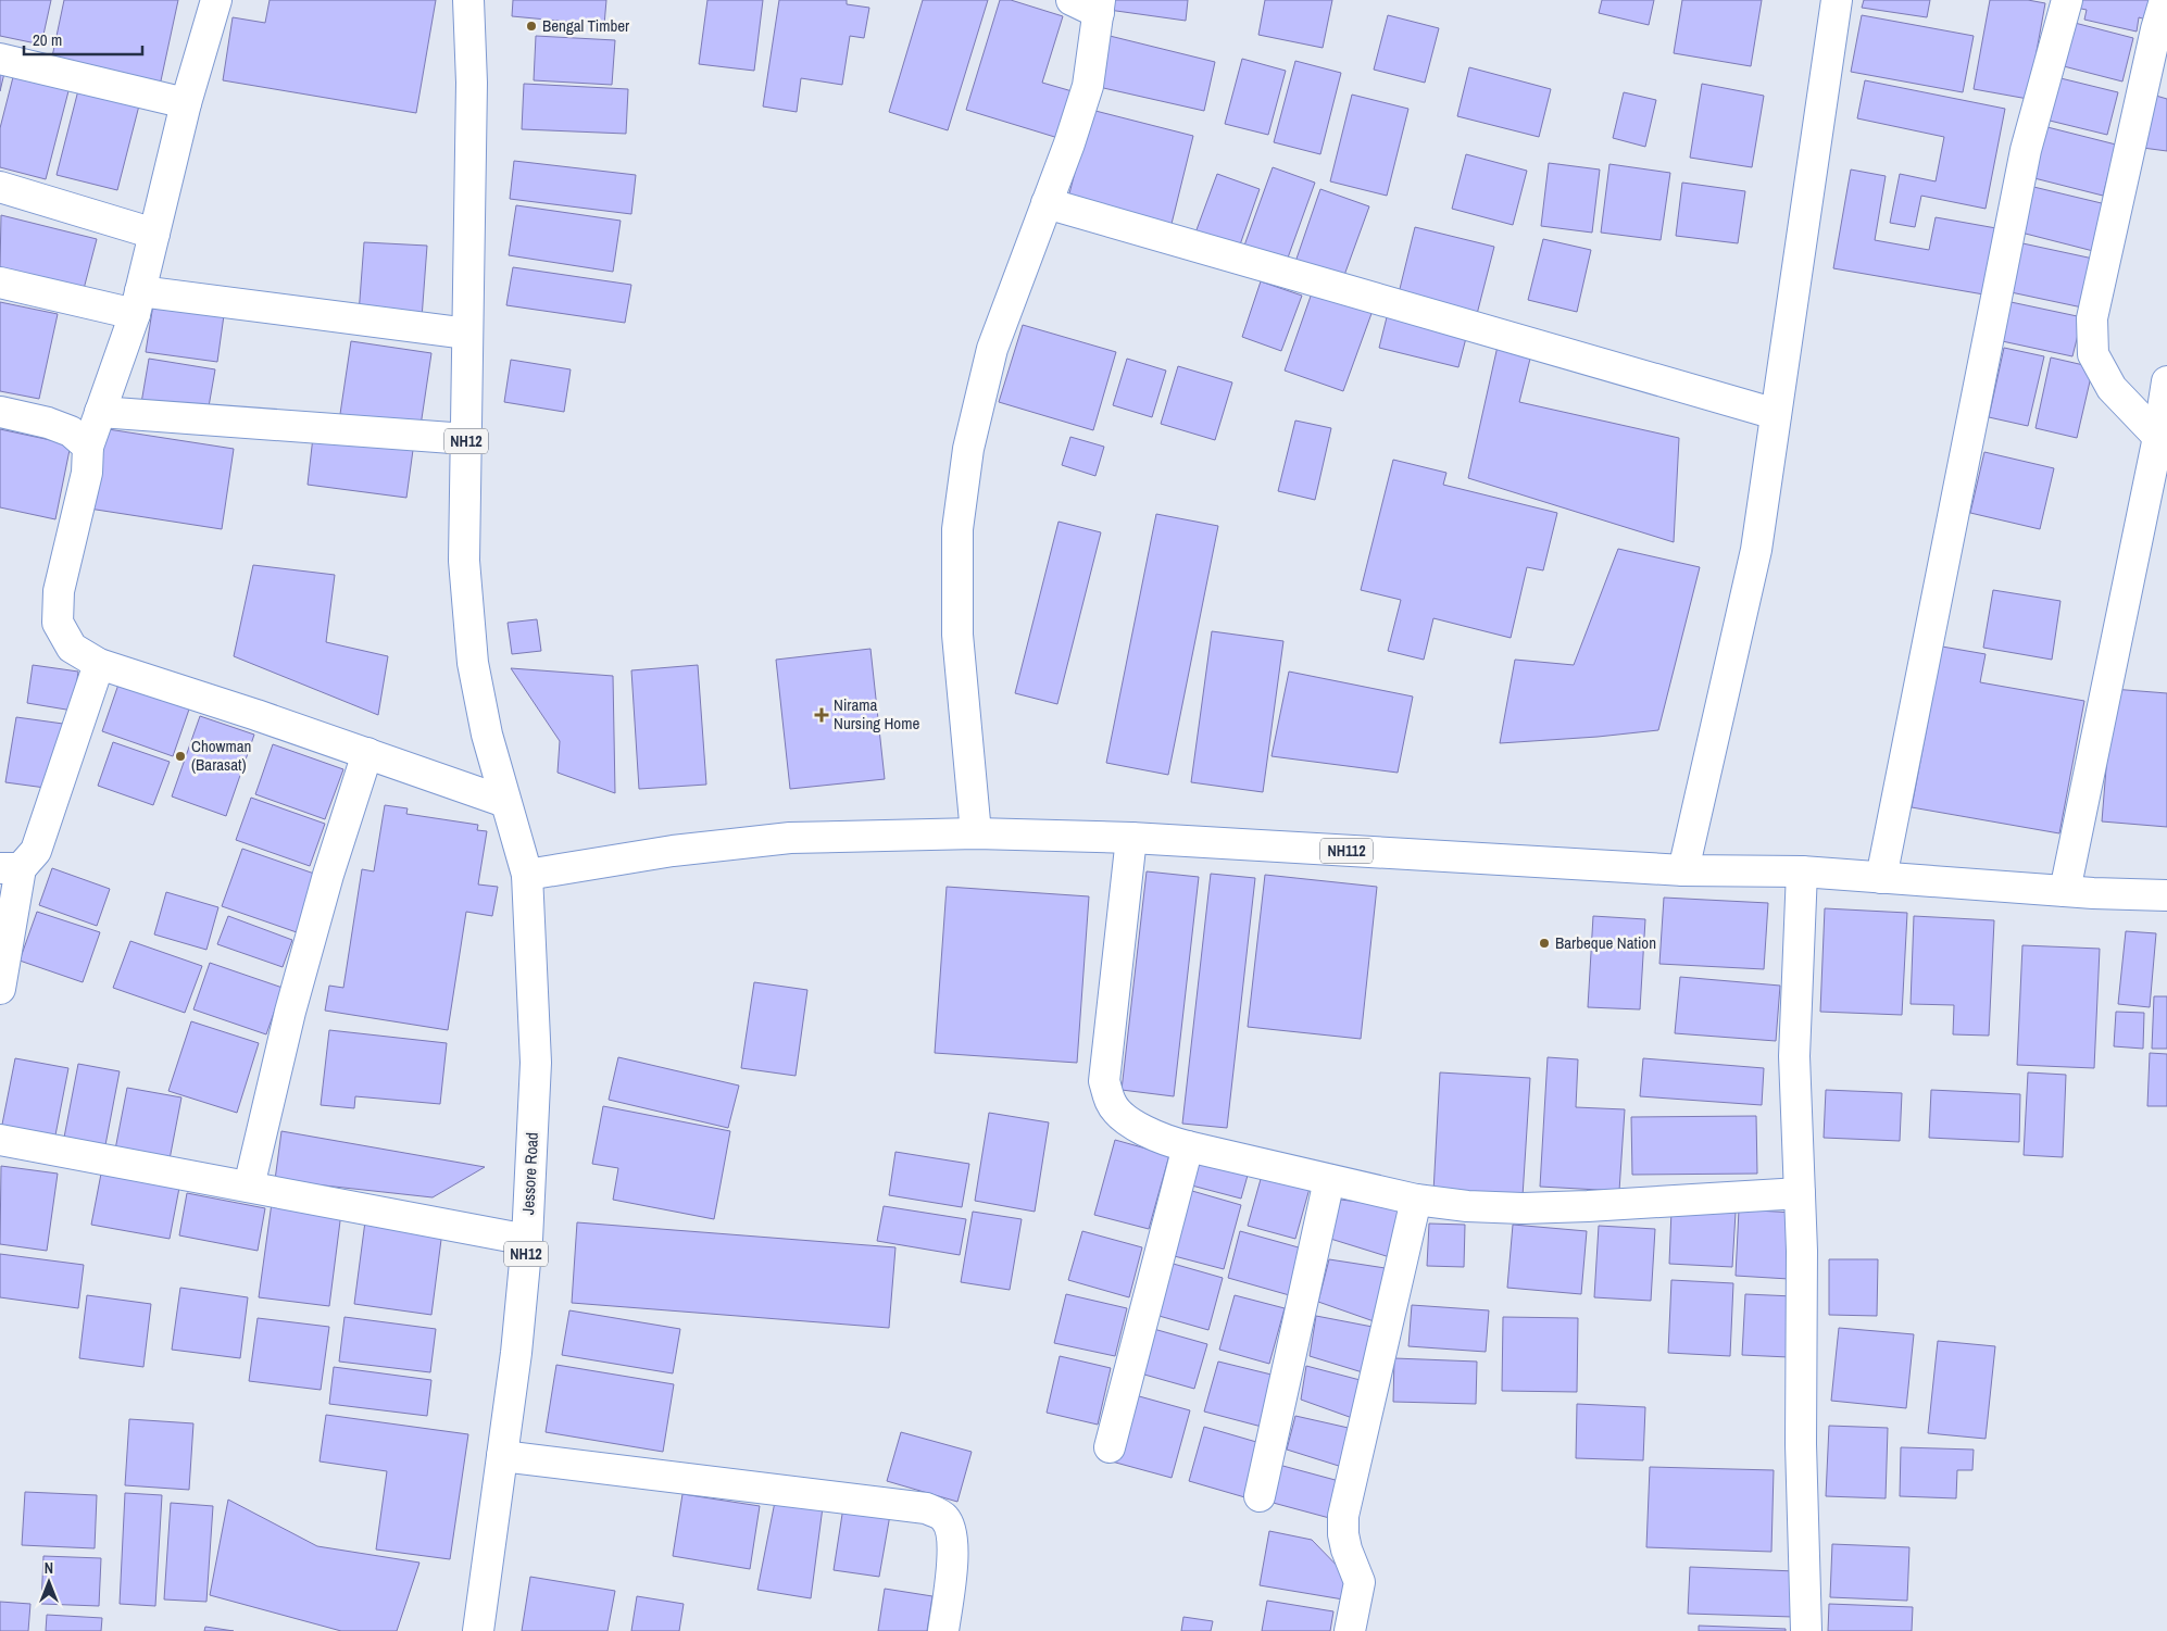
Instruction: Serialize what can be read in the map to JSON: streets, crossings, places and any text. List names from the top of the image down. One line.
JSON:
{"streets":{"main road":["NH12","NH112","Jessore Road"]},"crossings":[["NH12","NH112"],["NH12","Jessore Road"],["NH112","Jessore Road"]],"places":{"other":["Bengal Timber","Chowman (Barasat)","Barbeque Nation"],"health":["Nirama Nursing Home"]},"scale_bar":"20 m","north":"top"}
